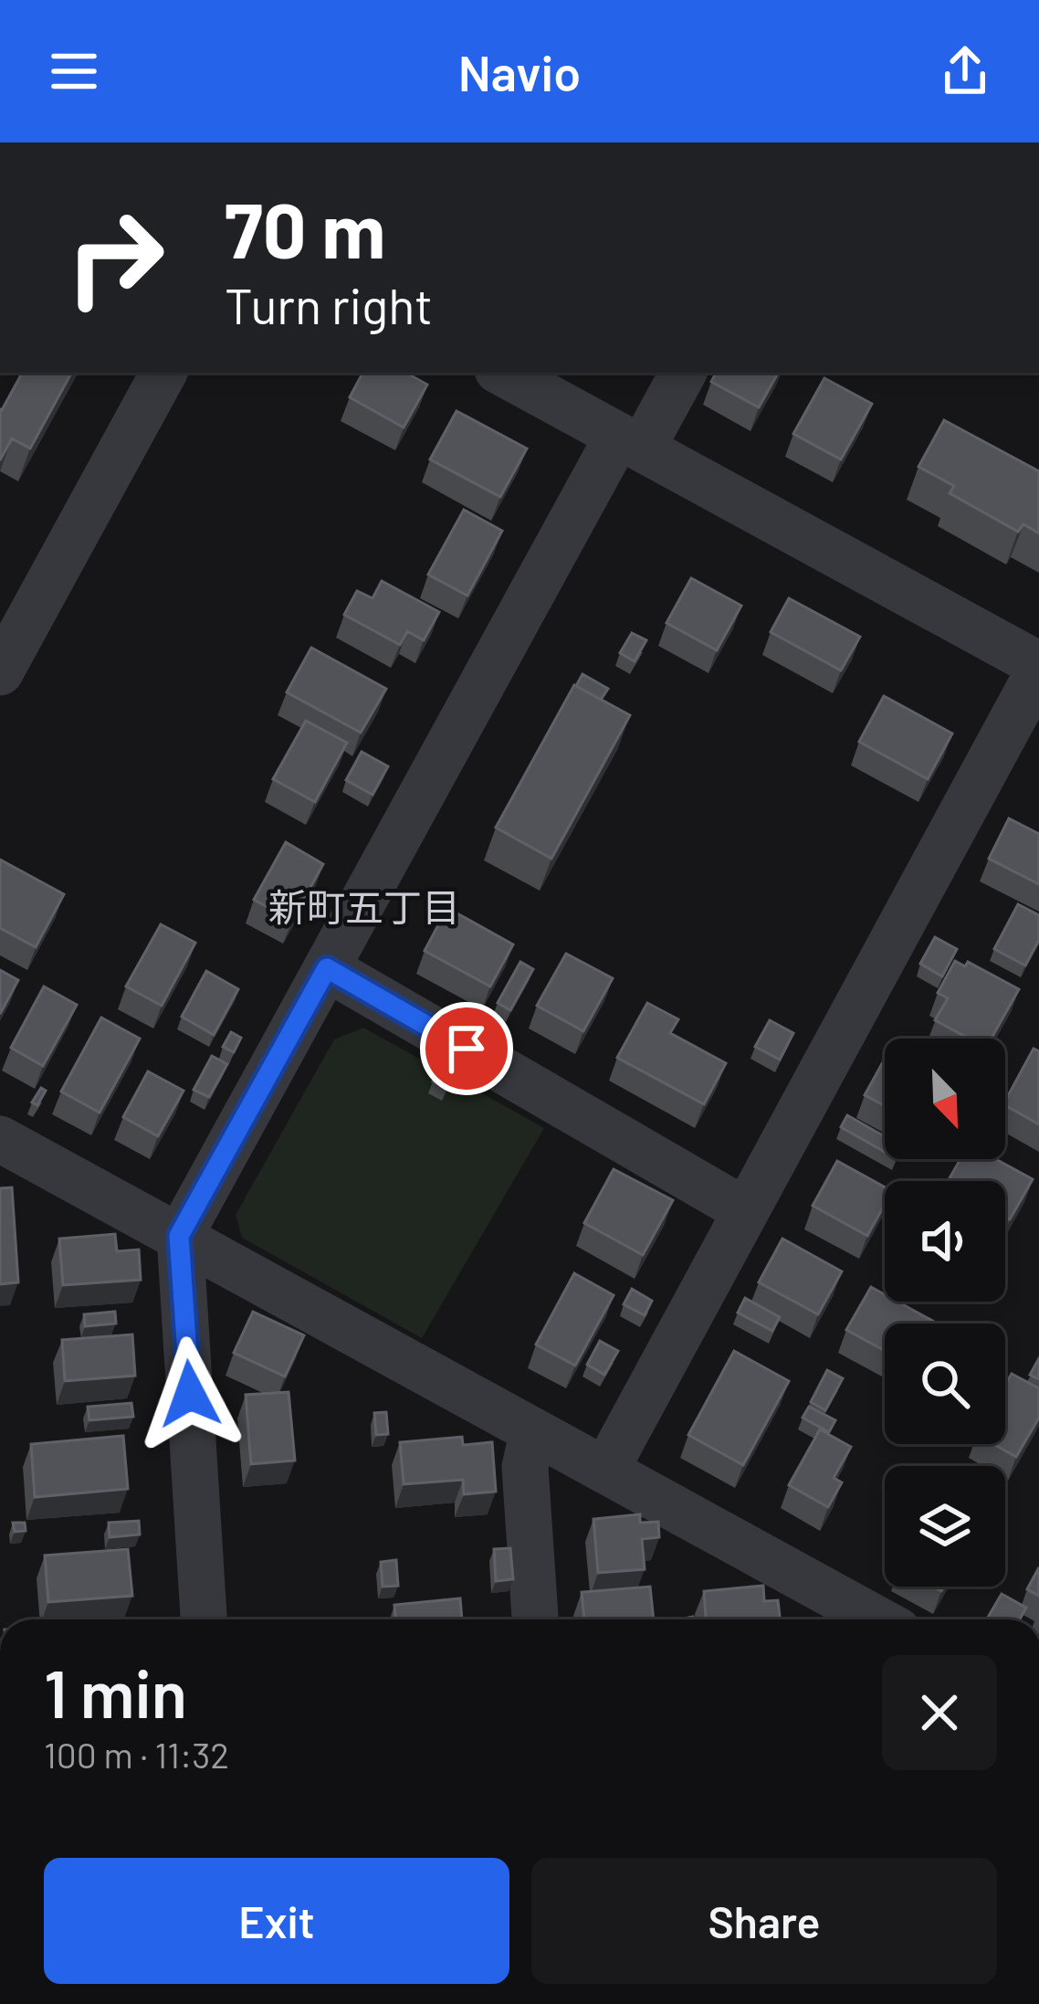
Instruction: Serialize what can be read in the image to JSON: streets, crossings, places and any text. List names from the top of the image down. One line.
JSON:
{"districts":["新町五丁目"],"north":"bottom right","page":{"header":"Navio","turn":["70 m","Turn right"],"heading":["1 min","100 m · 11:32"],"buttons":["Exit","Share"]}}
